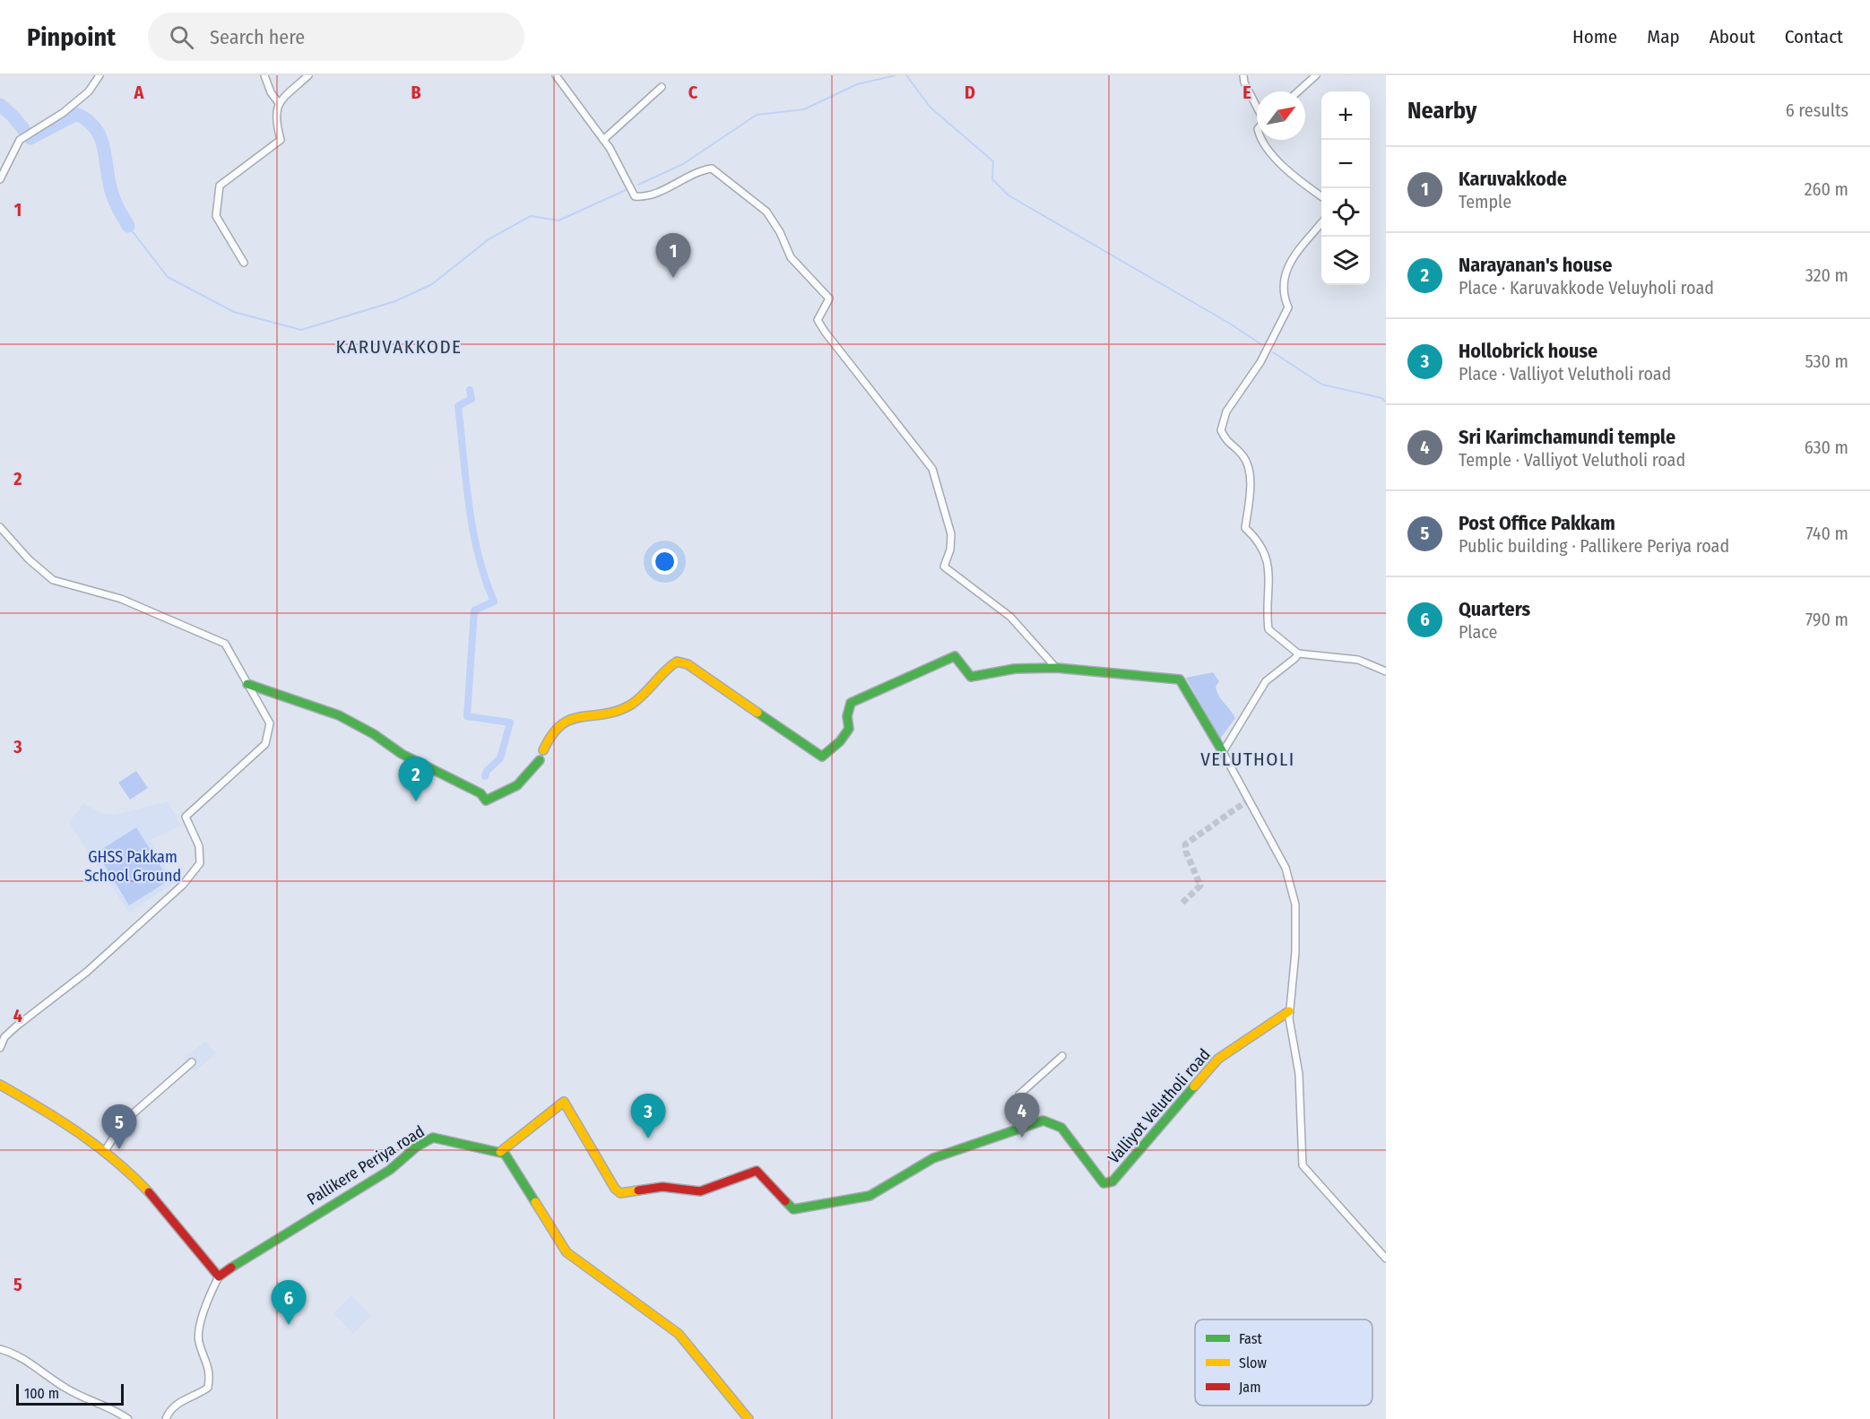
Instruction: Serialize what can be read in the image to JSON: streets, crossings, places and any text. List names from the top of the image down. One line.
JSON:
{"streets":{"street":["Valliyot Velutholi road","Pallikere Periya road"]},"crossings":[["Valliyot Velutholi road","Pallikere Periya road"]],"districts":["KARUVAKKODE","VELUTHOLI"],"parks":["GHSS Pakkam School Ground"],"legend":["Fast","Slow","Jam"],"scale_bar":"100 m","north":"top right","page":{"header":"Pinpoint","search":"Search here","nav":["Home","Map","About","Contact"],"heading":["Nearby","6 results"],"map_buttons":["+","−"],"list":[{"mark":"1","name":"Karuvakkode","note":"Temple","value":"260 m"},{"mark":"2","name":"Narayanan's house","note":"Place · Karuvakkode Veluyholi road","value":"320 m"},{"mark":"3","name":"Hollobrick house","note":"Place · Valliyot Velutholi road","value":"530 m"},{"mark":"4","name":"Sri Karimchamundi temple","note":"Temple · Valliyot Velutholi road","value":"630 m"},{"mark":"5","name":"Post Office Pakkam","note":"Public building · Pallikere Periya road","value":"740 m"},{"mark":"6","name":"Quarters","note":"Place","value":"790 m"}],"pins":["1","2","4","3","5","6"],"scale":"100 m"},"grid":{"columns":["A","B","C","D","E"],"rows":["1","2","3","4","5"]}}
